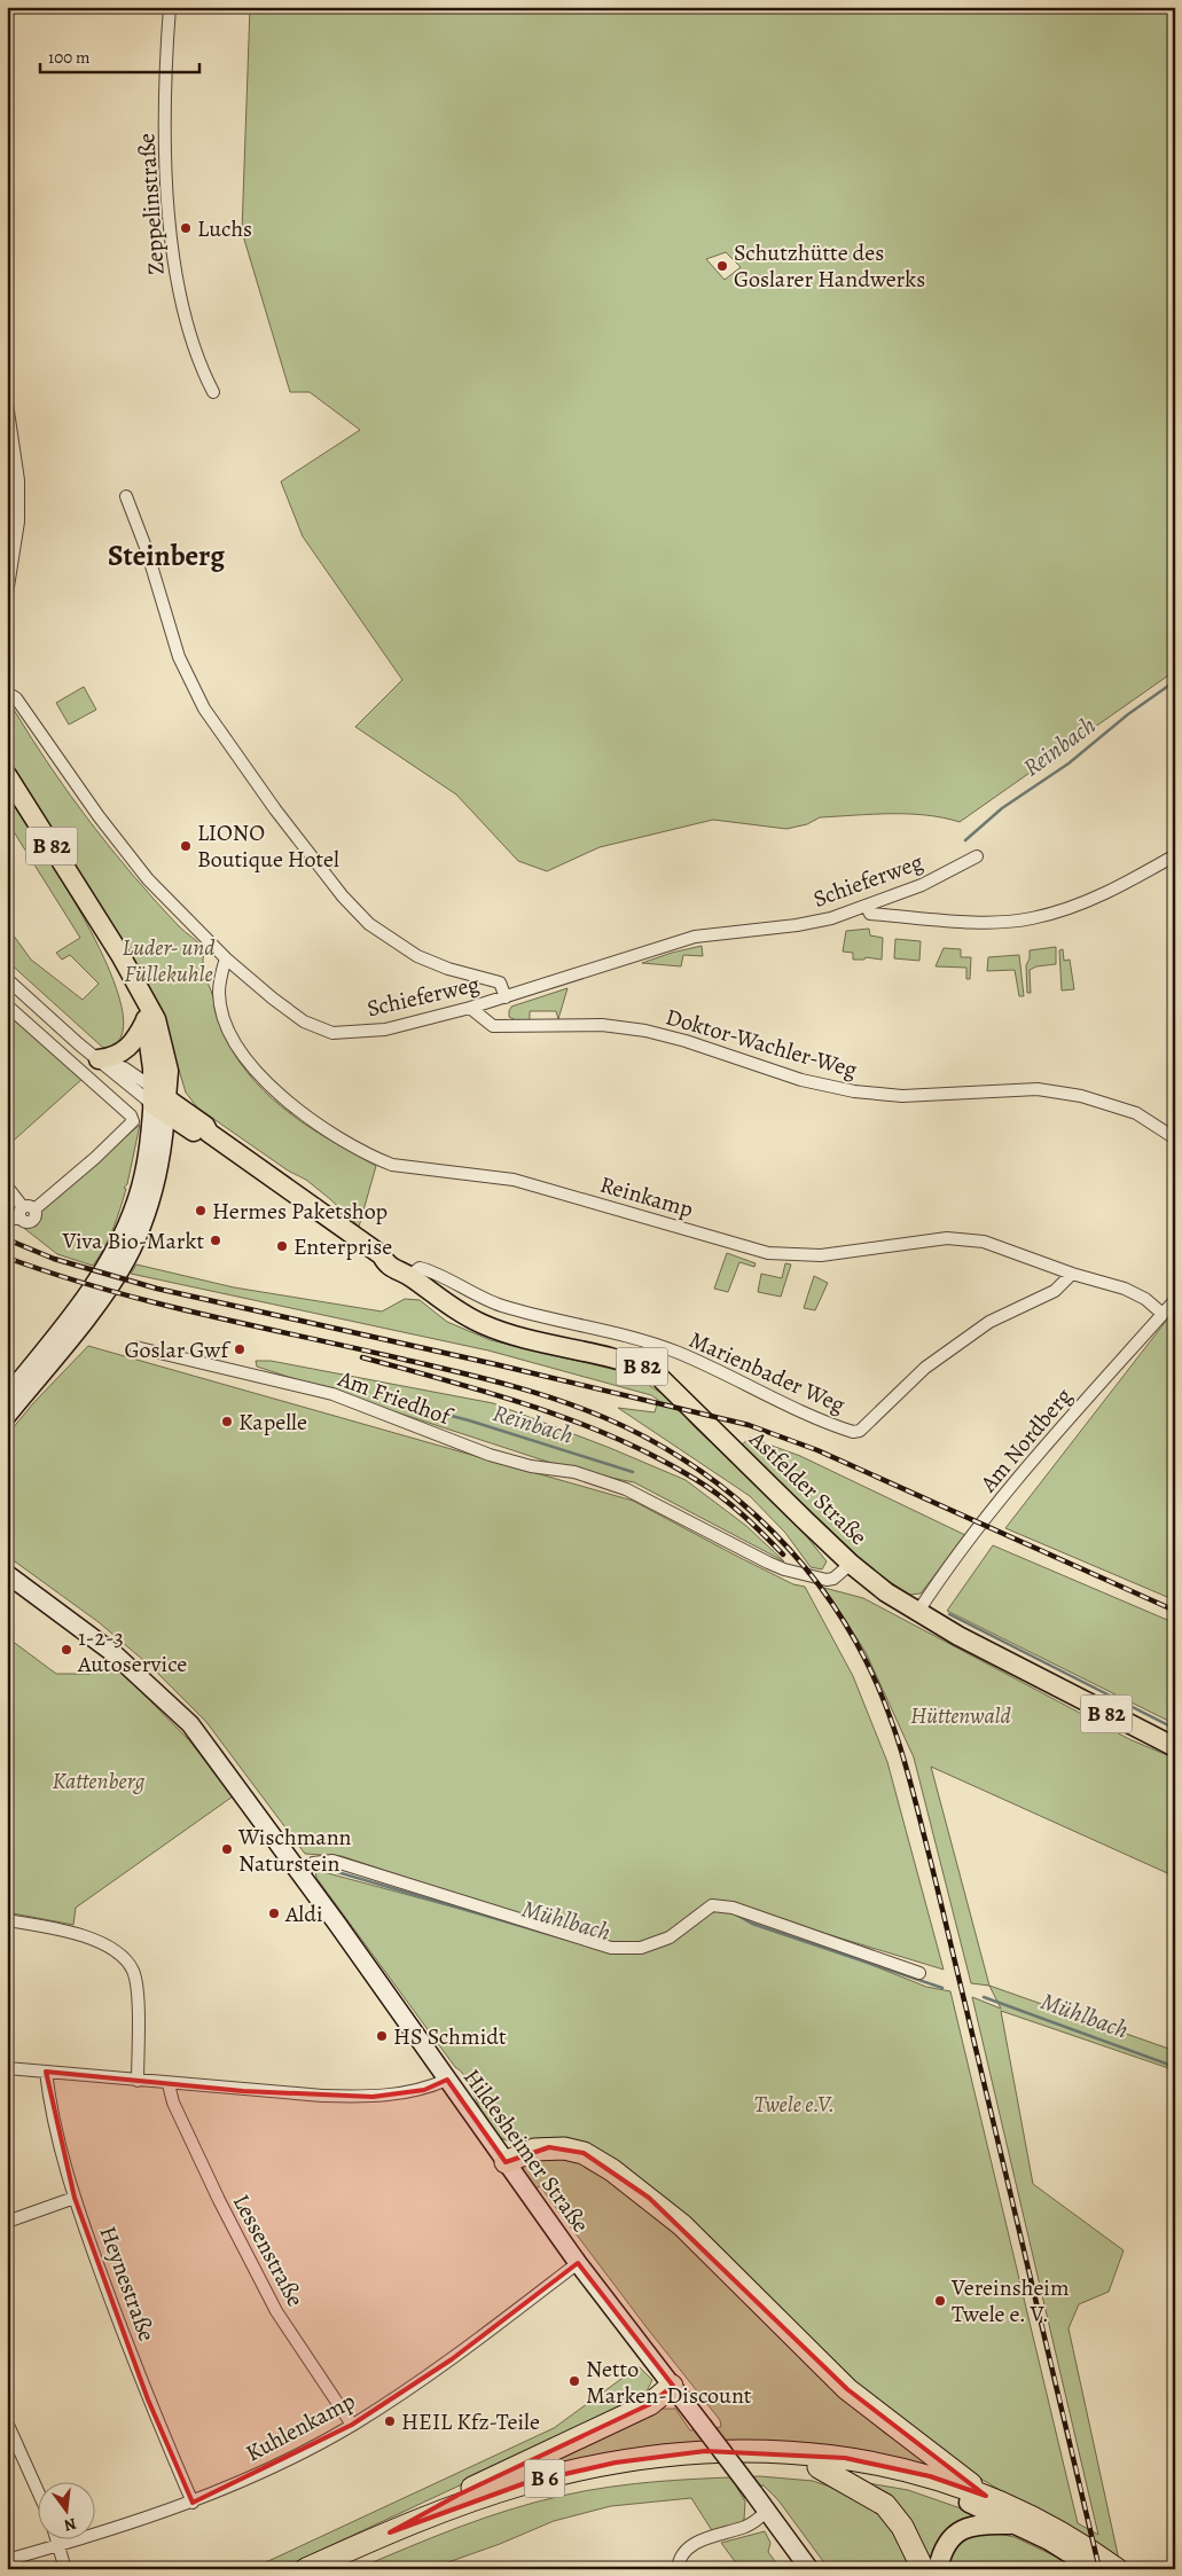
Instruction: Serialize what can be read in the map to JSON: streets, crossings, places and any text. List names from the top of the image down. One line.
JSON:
{"streets":{"highway":["B 6"],"main road":["B 82","Astfelder Straße","Hildesheimer Straße"],"street":["Zeppelinstraße","Schieferweg","Doktor-Wachler-Weg","Reinkamp","Marienbader Weg","Am Friedhof","Am Nordberg","Lessenstraße","Heynestraße","Kuhlenkamp"]},"crossings":[["B 82","Astfelder Straße"],["Schieferweg","Doktor-Wachler-Weg"],["Schieferweg","Reinkamp"],["Reinkamp","Marienbader Weg"],["Reinkamp","Am Nordberg"],["Marienbader Weg","Astfelder Straße"],["Am Friedhof","Astfelder Straße"],["Am Nordberg","Astfelder Straße"],["Hildesheimer Straße","Kuhlenkamp"],["Lessenstraße","Kuhlenkamp"],["Heynestraße","Kuhlenkamp"]],"districts":["Steinberg"],"water":["Reinbach","Mühlbach"],"parks":["Luder- und Füllekuhle","Hüttenwald","Kattenberg","Twele e.V."],"places":["Luchs","Schutzhütte des Goslarer Handwerks","LIONO Boutique Hotel","Hermes Paketshop","Viva Bio-Markt","Enterprise","Goslar Gwf","Kapelle","1-2-3 Autoservice","Wischmann Naturstein","Aldi","HS Schmidt","Vereinsheim Twele e. V.","Netto Marken-Discount","HEIL Kfz-Teile"],"scale_bar":"100 m","north":"bottom"}
